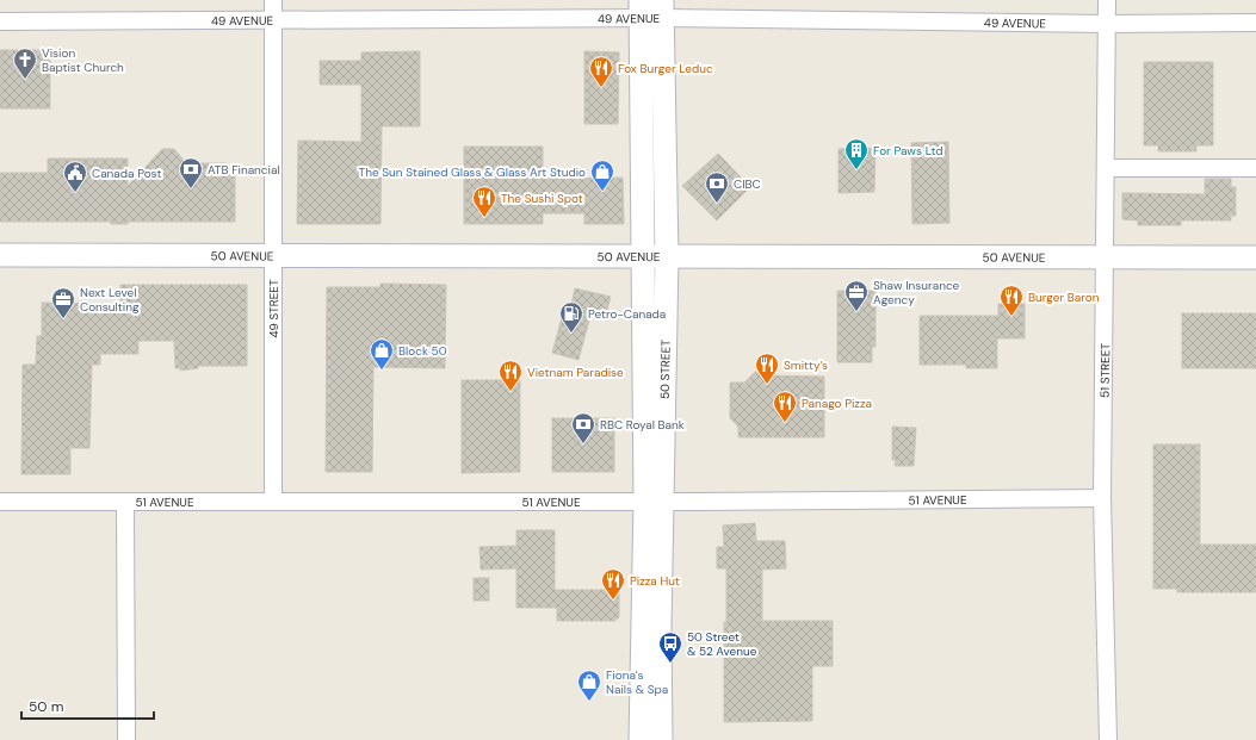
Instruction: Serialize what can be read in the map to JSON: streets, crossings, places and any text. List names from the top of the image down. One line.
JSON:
{"streets":{"main road":["50 AVENUE","50 STREET"],"street":["49 AVENUE","49 STREET","51 STREET","51 AVENUE"]},"crossings":[["49 AVENUE","49 STREET"],["49 AVENUE","50 STREET"],["49 AVENUE","51 STREET"],["50 AVENUE","49 STREET"],["50 AVENUE","50 STREET"],["50 AVENUE","51 STREET"],["49 STREET","51 AVENUE"],["50 STREET","51 AVENUE"],["51 STREET","51 AVENUE"]],"places":{"church":["Vision Baptist Church"],"restaurant":["Fox Burger Leduc","The Sushi Spot","Burger Baron","Smitty's","Vietnam Paradise","Panago Pizza","Pizza Hut"],"building":["For Paws Ltd"],"bank":["ATB Financial","CIBC","RBC Royal Bank"],"shop":["The Sun Stained Glass & Glass Art Studio","Block 50","Fiona's Nails & Spa"],"public building":["Canada Post"],"office":["Shaw Insurance Agency","Next Level Consulting"],"fuel station":["Petro-Canada"],"bus stop":["50 Street & 52 Avenue"]},"scale_bar":"50 m"}
